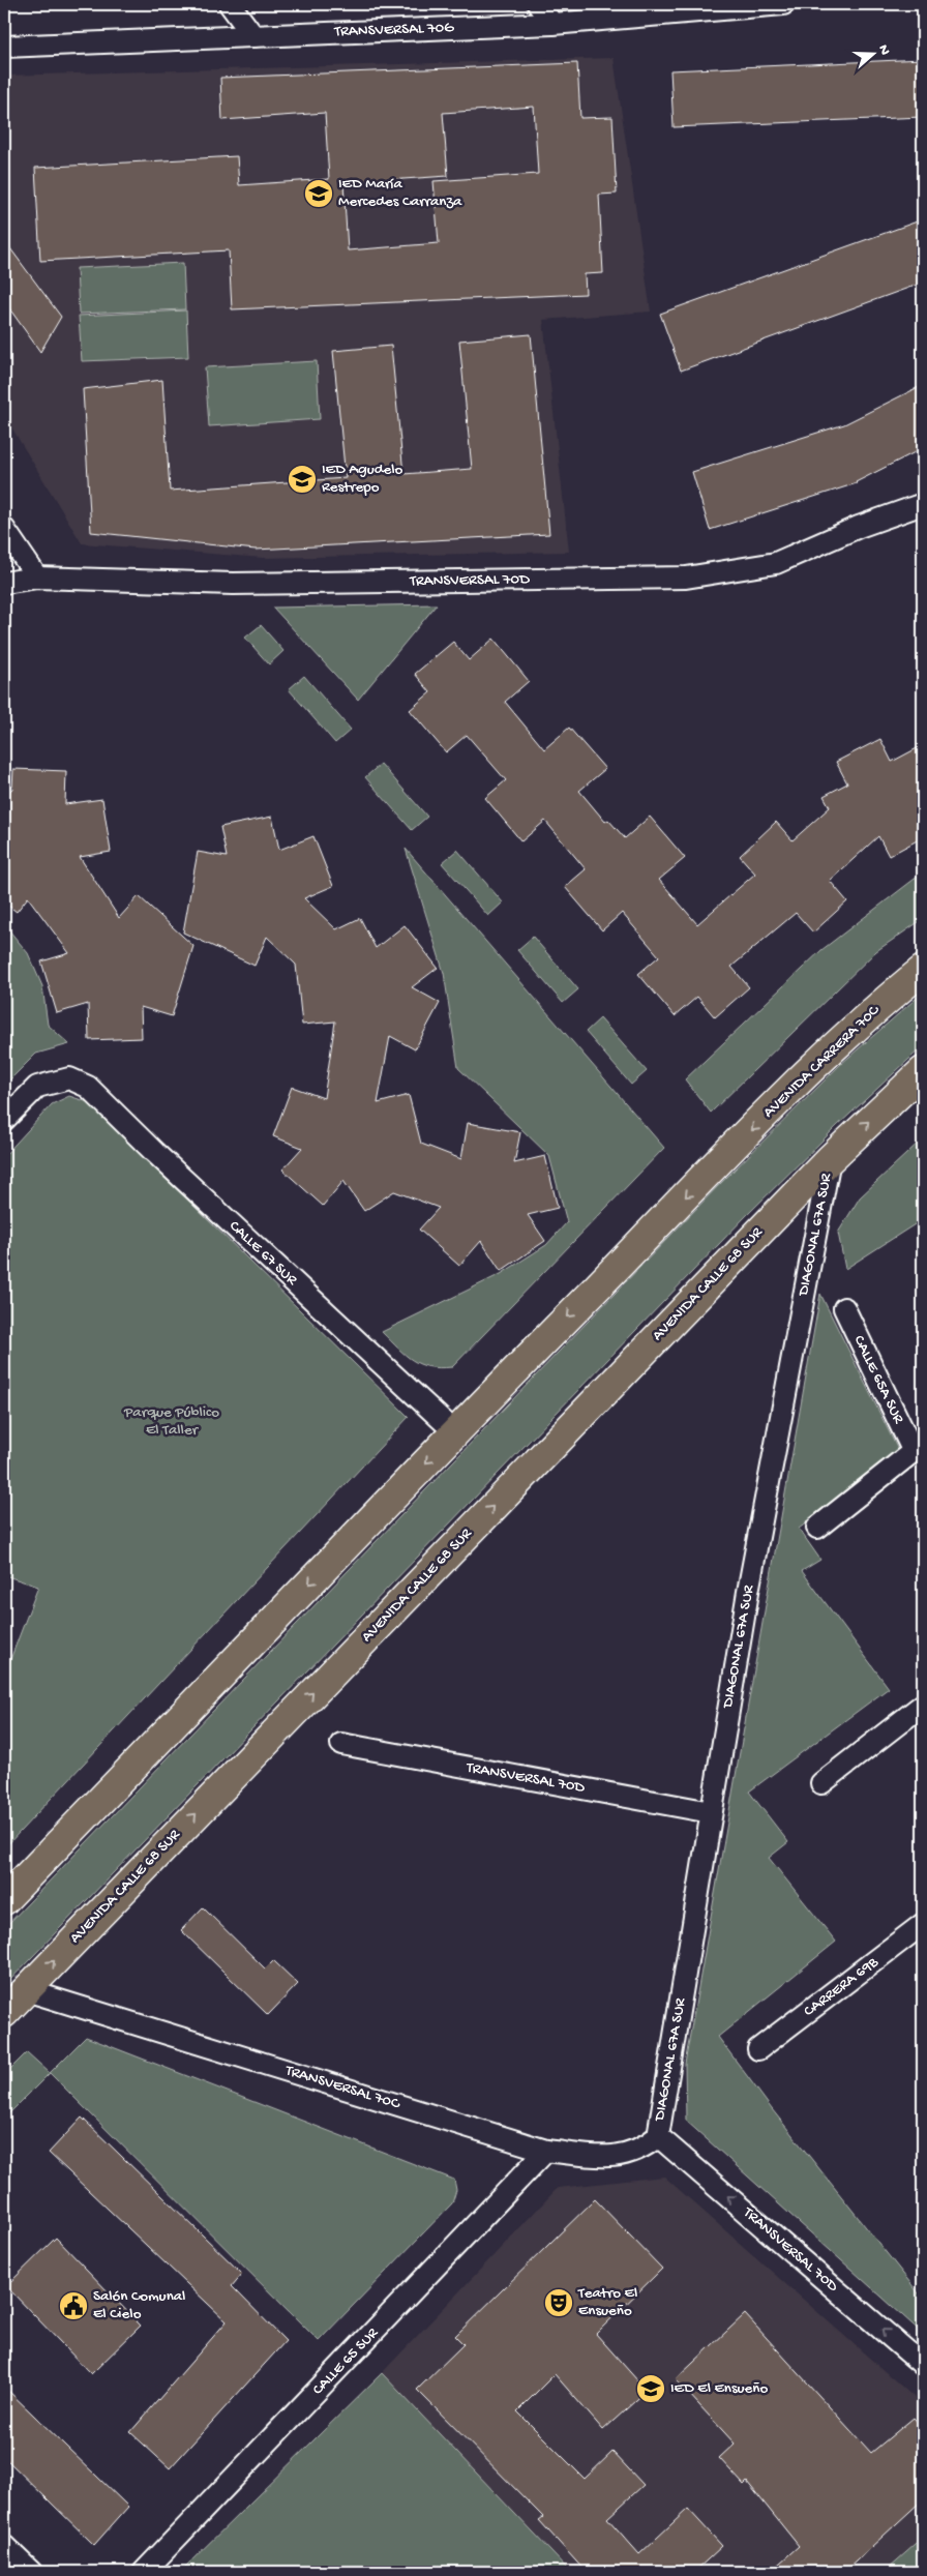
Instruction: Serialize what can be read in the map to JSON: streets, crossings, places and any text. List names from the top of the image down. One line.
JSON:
{"streets":{"main road":["AVENIDA CARRERA 70C","AVENIDA CALLE 68 SUR"],"street":["TRANSVERSAL 70G","TRANSVERSAL 70D","DIAGONAL 67A SUR","CALLE 67 SUR","CALLE 65A SUR","CARRERA 69B","TRANSVERSAL 70C","CALLE 65 SUR"]},"crossings":[["TRANSVERSAL 70D","DIAGONAL 67A SUR"],["TRANSVERSAL 70D","TRANSVERSAL 70C"],["AVENIDA CARRERA 70C","CALLE 67 SUR"],["DIAGONAL 67A SUR","AVENIDA CALLE 68 SUR"],["DIAGONAL 67A SUR","TRANSVERSAL 70C"],["AVENIDA CALLE 68 SUR","TRANSVERSAL 70C"],["TRANSVERSAL 70C","CALLE 65 SUR"]],"one_way":["AVENIDA CARRERA 70C"],"parks":["Parque Público El Taller"],"places":{"school or university":["IED María Mercedes Carranza","IED Agudelo Restrepo","IED El Ensueño"],"theatre":["Teatro El Ensueño"],"public building":["Salón Comunal El Cielo"]},"north":"right"}
